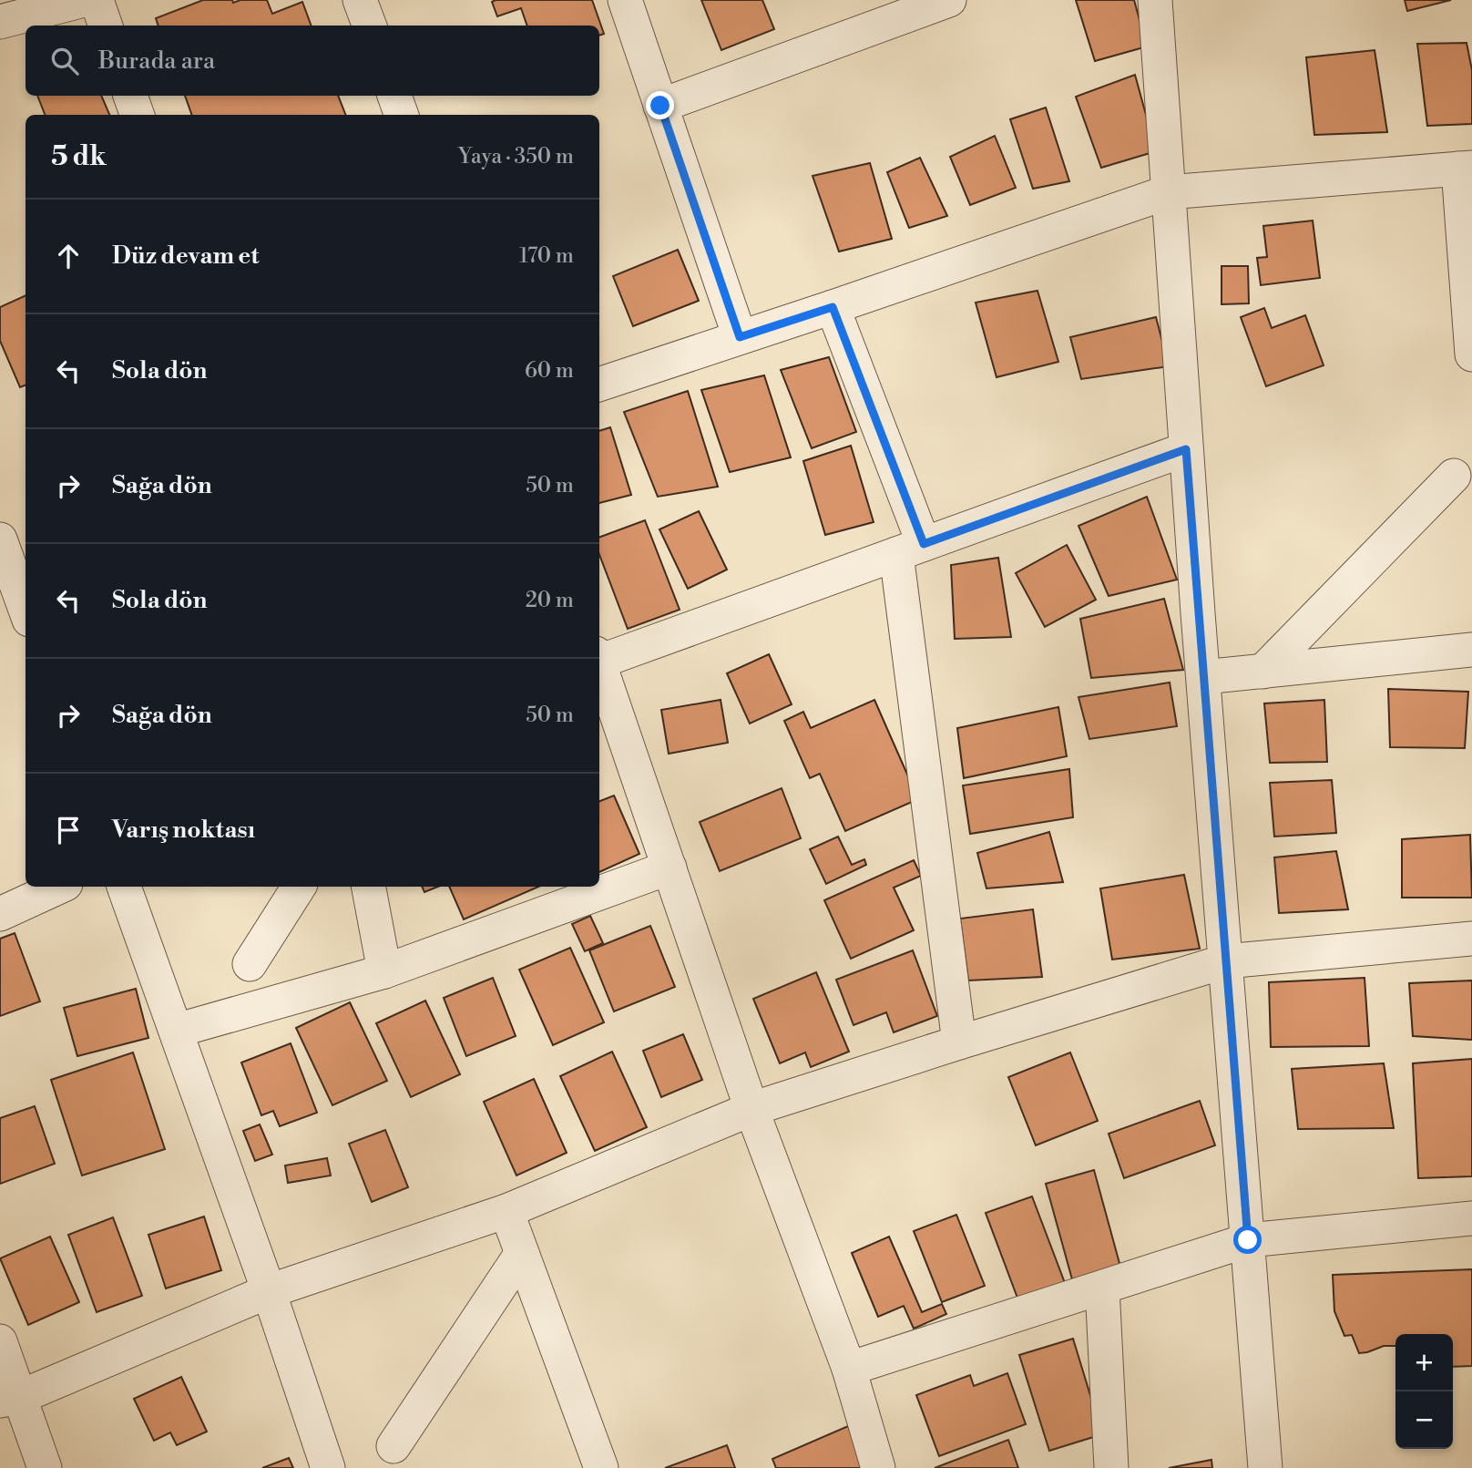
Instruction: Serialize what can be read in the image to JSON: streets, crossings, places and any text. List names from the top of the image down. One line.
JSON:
{"page":{"search":"Burada ara","heading":["5 dk","Yaya · 350 m"],"list":[["Düz devam et","170 m"],["Sola dön","60 m"],["Sağa dön","50 m"],["Sola dön","20 m"],["Sağa dön","50 m"],"Varış noktası"],"map_buttons":["+","−"]}}
